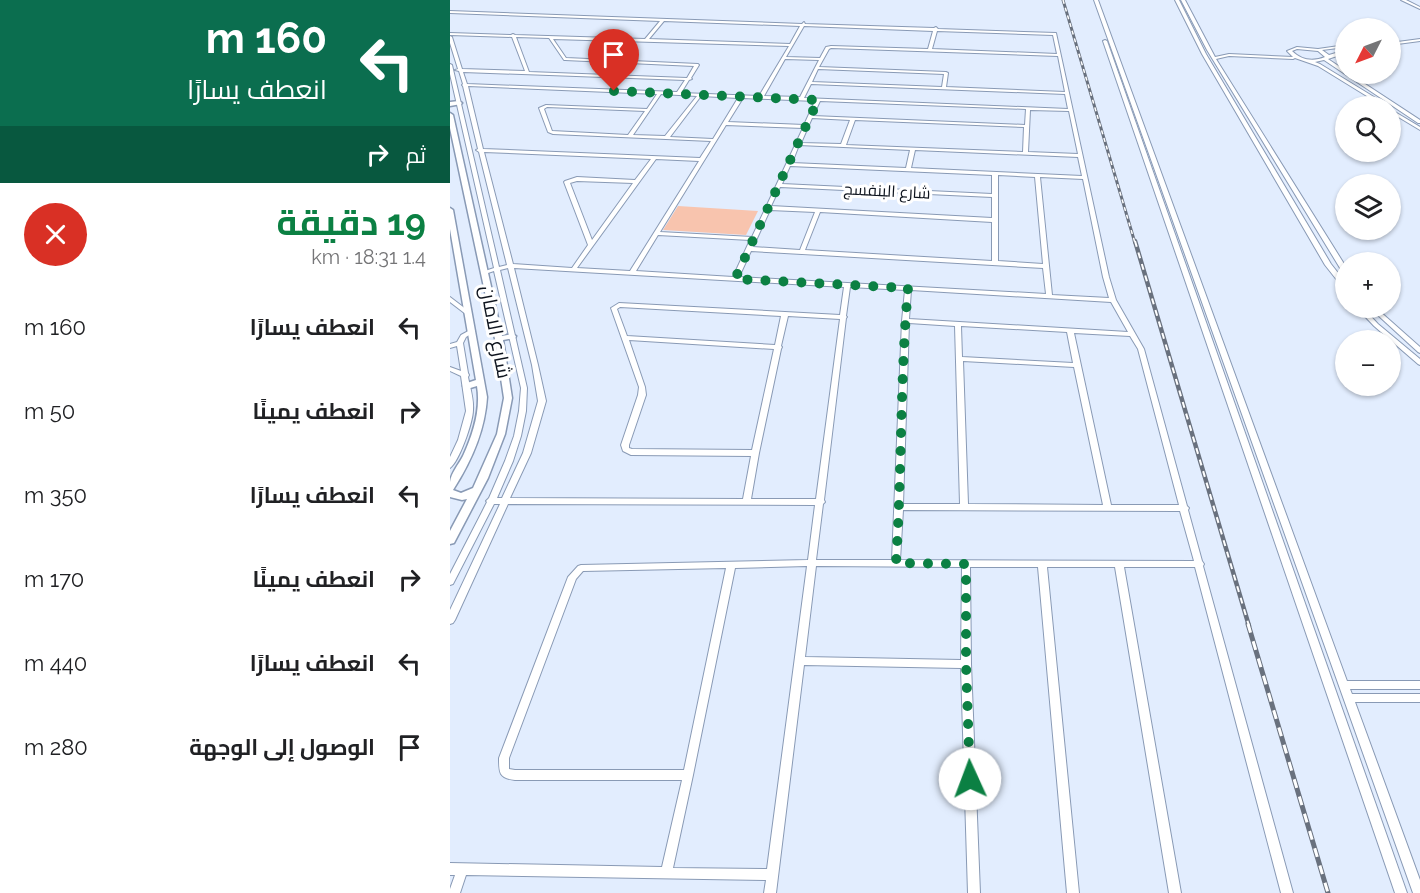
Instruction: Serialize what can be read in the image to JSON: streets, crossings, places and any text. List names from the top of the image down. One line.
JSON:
{"streets":{"street":["شارع البنفسج","شارع الامان"]},"north":"bottom left","page":{"turn":["160 m","انعطف يسارًا"],"map_buttons":["+","−"],"then":"ثم","heading":["19 دقيقة","1.4 km · 18:31"],"list":[{"name":"انعطف يسارًا","value":"160 m"},{"name":"انعطف يمينًا","value":"50 m"},{"name":"انعطف يسارًا","value":"350 m"},{"name":"انعطف يمينًا","value":"170 m"},{"name":"انعطف يسارًا","value":"440 m"},{"name":"الوصول إلى الوجهة","value":"280 m"}]}}
